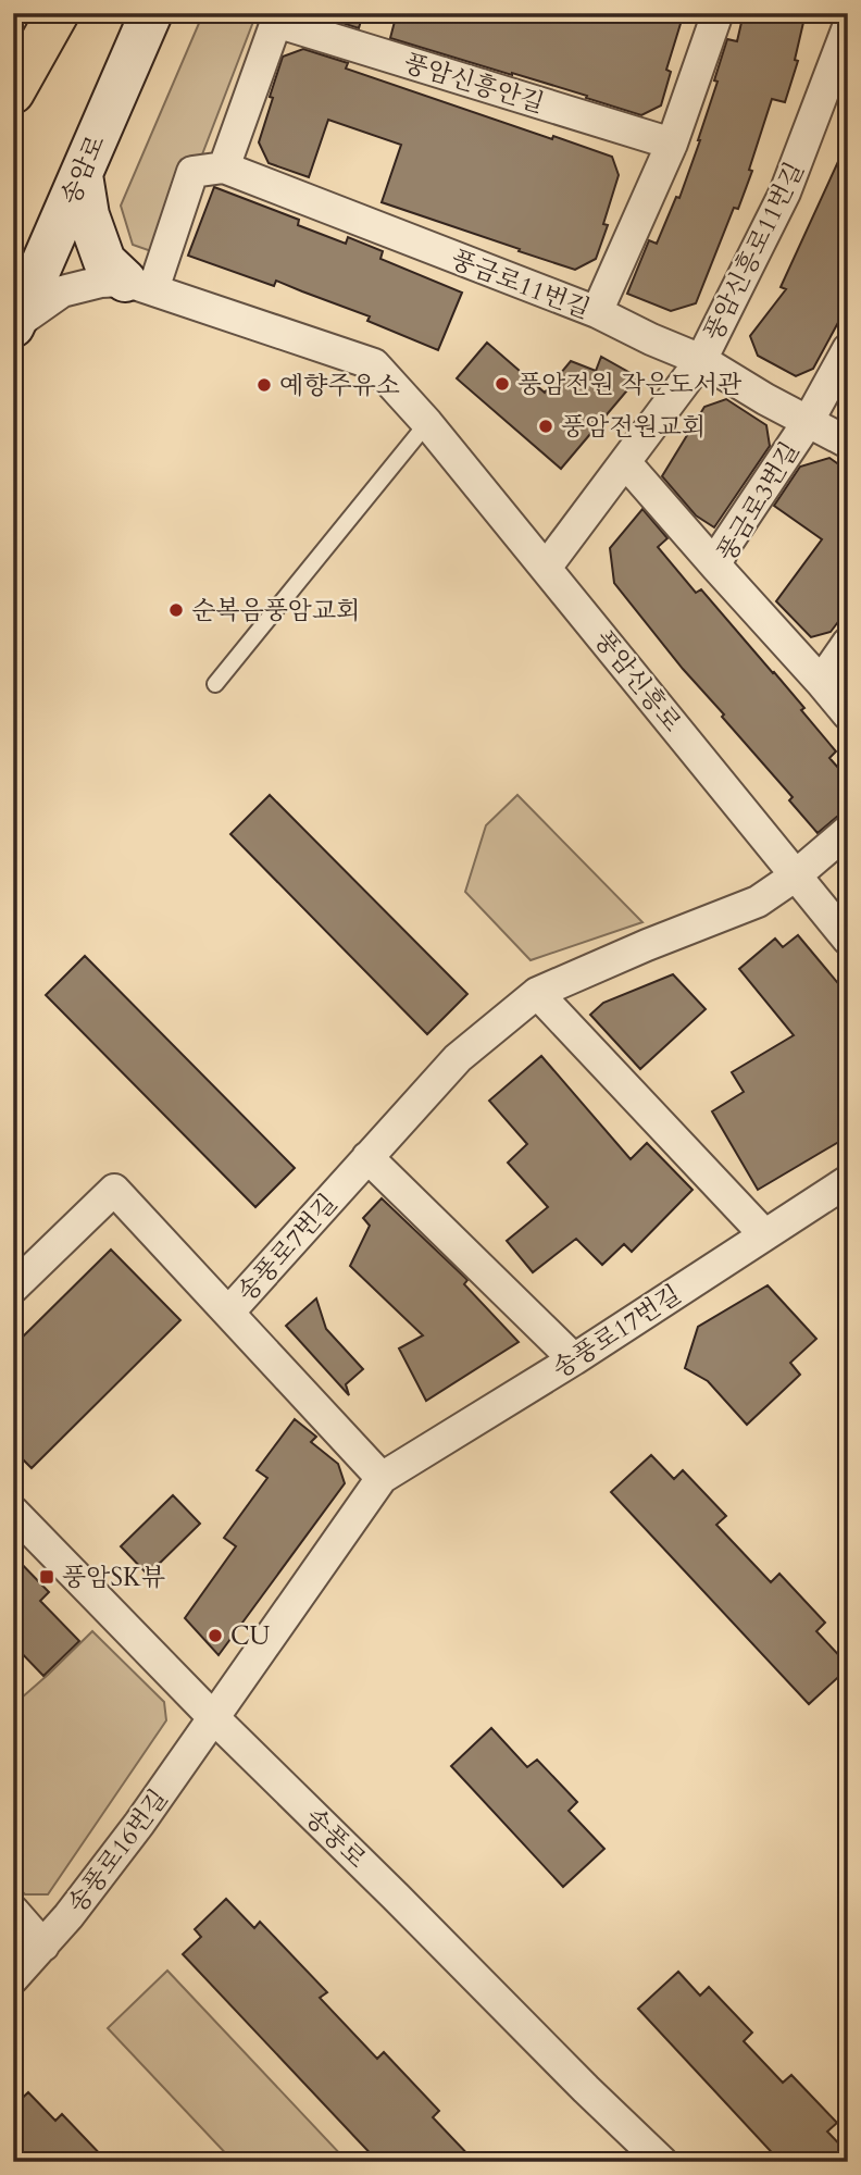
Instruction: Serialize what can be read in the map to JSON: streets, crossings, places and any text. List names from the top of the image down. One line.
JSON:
{"streets":{"street":["풍암신흥안길","송암로","풍암신흥로11번길","풍금로11번길","풍금로3번길","풍암신흥로","송풍로7번길","송풍로17번길","송풍로","송풍로16번길"]},"crossings":[["풍암신흥안길","풍금로11번길"],["송암로","풍암신흥로"],["풍암신흥로11번길","풍금로11번길"],["풍암신흥로11번길","풍암신흥로"],["풍금로11번길","풍금로3번길"],["풍암신흥로","송풍로7번길"],["송풍로17번길","송풍로"],["송풍로17번길","송풍로16번길"],["송풍로","송풍로16번길"]],"places":{"other":["풍암전원 작은도서관","예향주유소","풍암전원교회","순복음풍암교회","CU"],"transit":["풍암SK뷰"]}}
